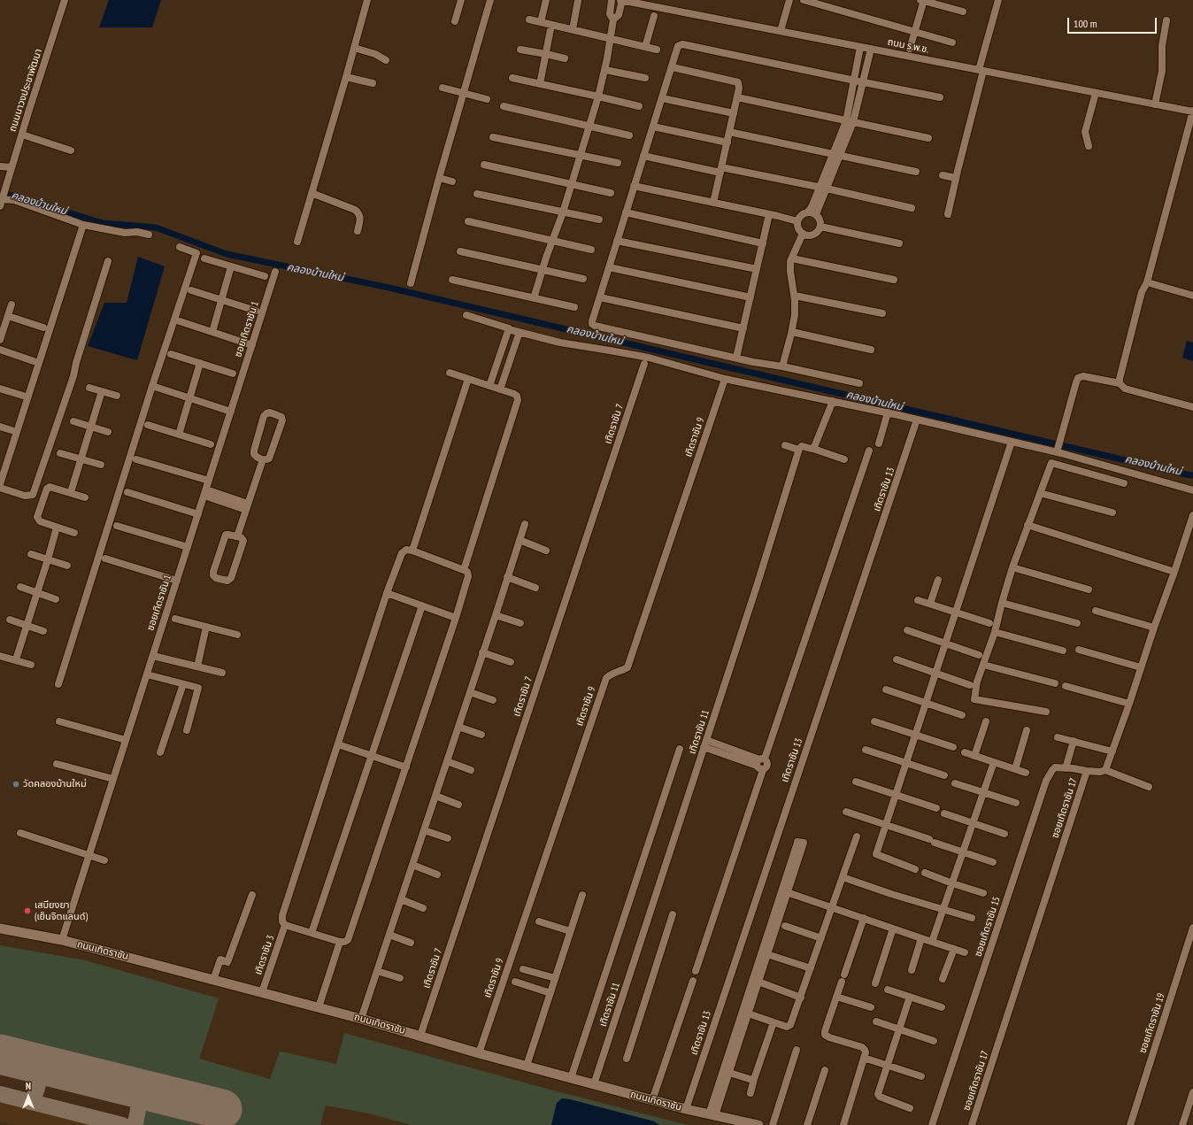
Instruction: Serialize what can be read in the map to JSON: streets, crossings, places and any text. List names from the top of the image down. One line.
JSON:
{"streets":{"street":["ถนน ร.พ.ช.","ถนนนาวงประชาพัฒนา","ซอยเทิดราชัน 1","เทิดราชัน 7","เทิดราชัน 9","เทิดราชัน 13","เทิดราชัน 11","ซอยเทิดราชัน 17","ซอยเทิดราชัน 15","ถนนเทิดราชัน","เทิดราชัน 3","ซอยเทิดราชัน 19"]},"crossings":[["ซอยเทิดราชัน 1","ถนนเทิดราชัน"],["เทิดราชัน 7","ถนนเทิดราชัน"],["เทิดราชัน 9","ถนนเทิดราชัน"],["เทิดราชัน 13","ถนนเทิดราชัน"],["เทิดราชัน 11","ถนนเทิดราชัน"],["ซอยเทิดราชัน 17","ซอยเทิดราชัน 15"],["ถนนเทิดราชัน","เทิดราชัน 3"]],"water":["คลองบ้านใหม่"],"places":["วัดคลองบ้านใหม่","เสบียงยา (เย็นจิตแลนด์)"],"scale_bar":"100 m","north":"top"}
